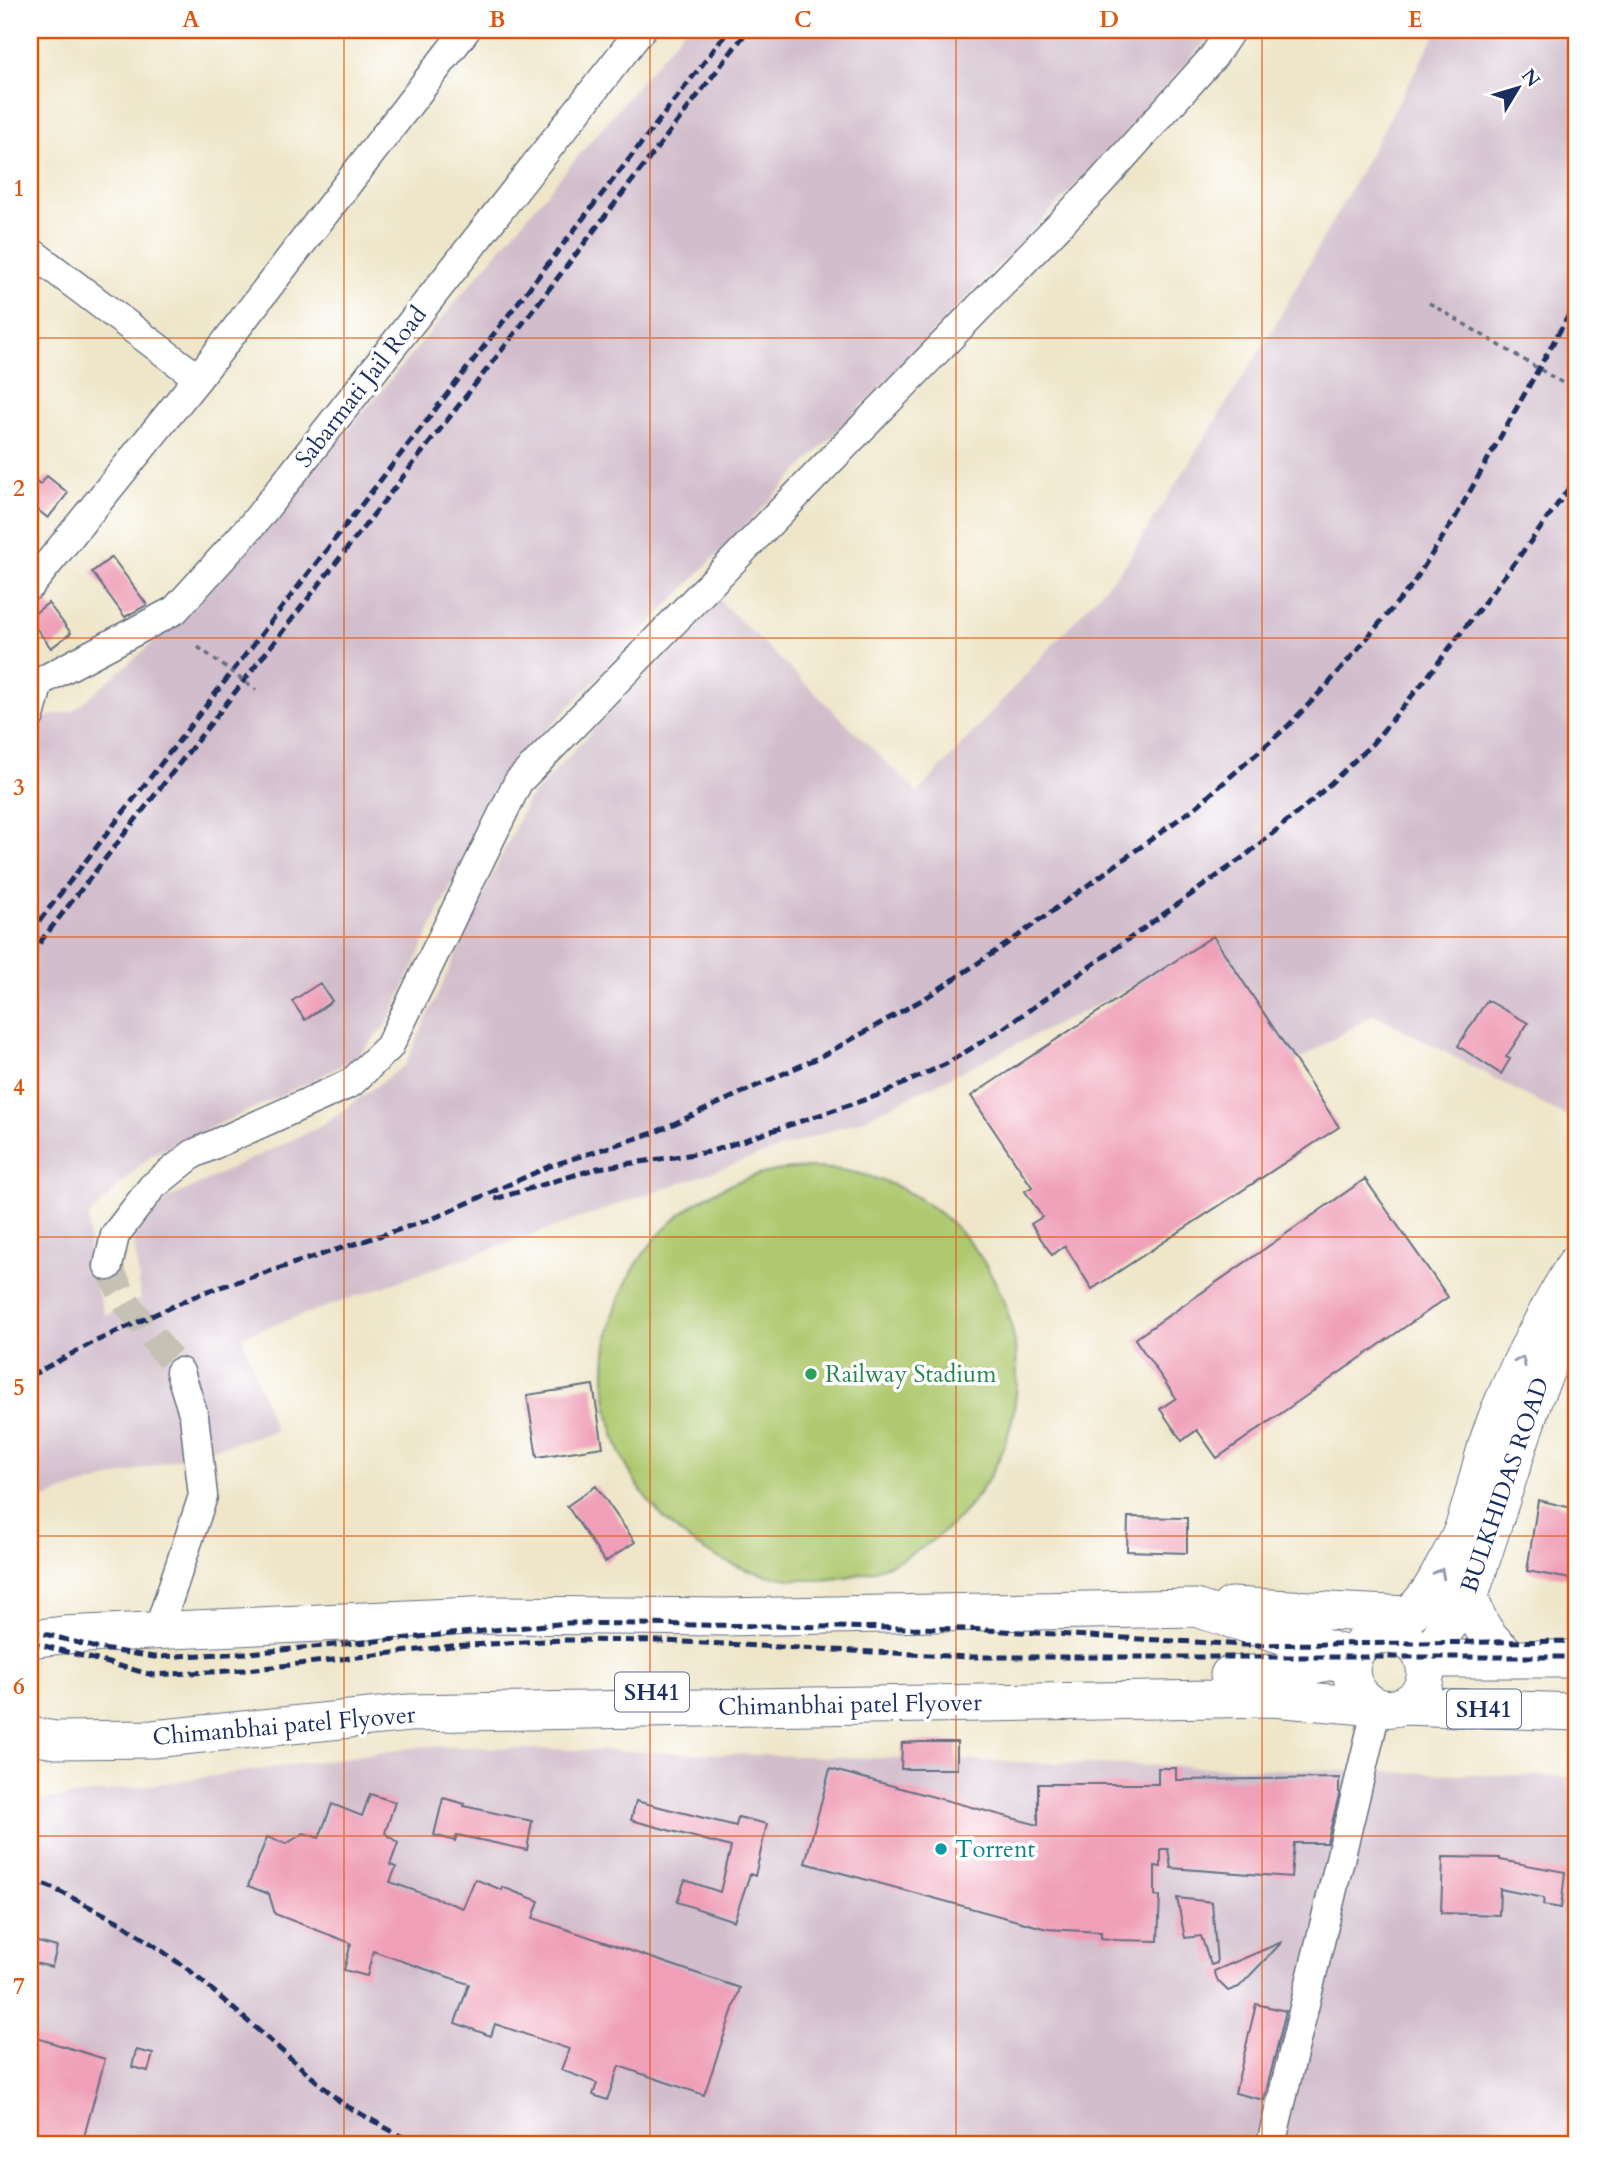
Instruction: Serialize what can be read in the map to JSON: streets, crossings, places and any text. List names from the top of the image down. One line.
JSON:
{"streets":{"main road":["BULKHIDAS ROAD","SH41","Chimanbhai patel Flyover"],"street":["Sabarmati Jail Road"]},"crossings":[["BULKHIDAS ROAD","SH41"],["BULKHIDAS ROAD","Chimanbhai patel Flyover"],["SH41","Chimanbhai patel Flyover"]],"places":["Railway Stadium","Torrent"],"north":"top right","grid":{"columns":["A","B","C","D","E"],"rows":["1","2","3","4","5","6","7"]}}
